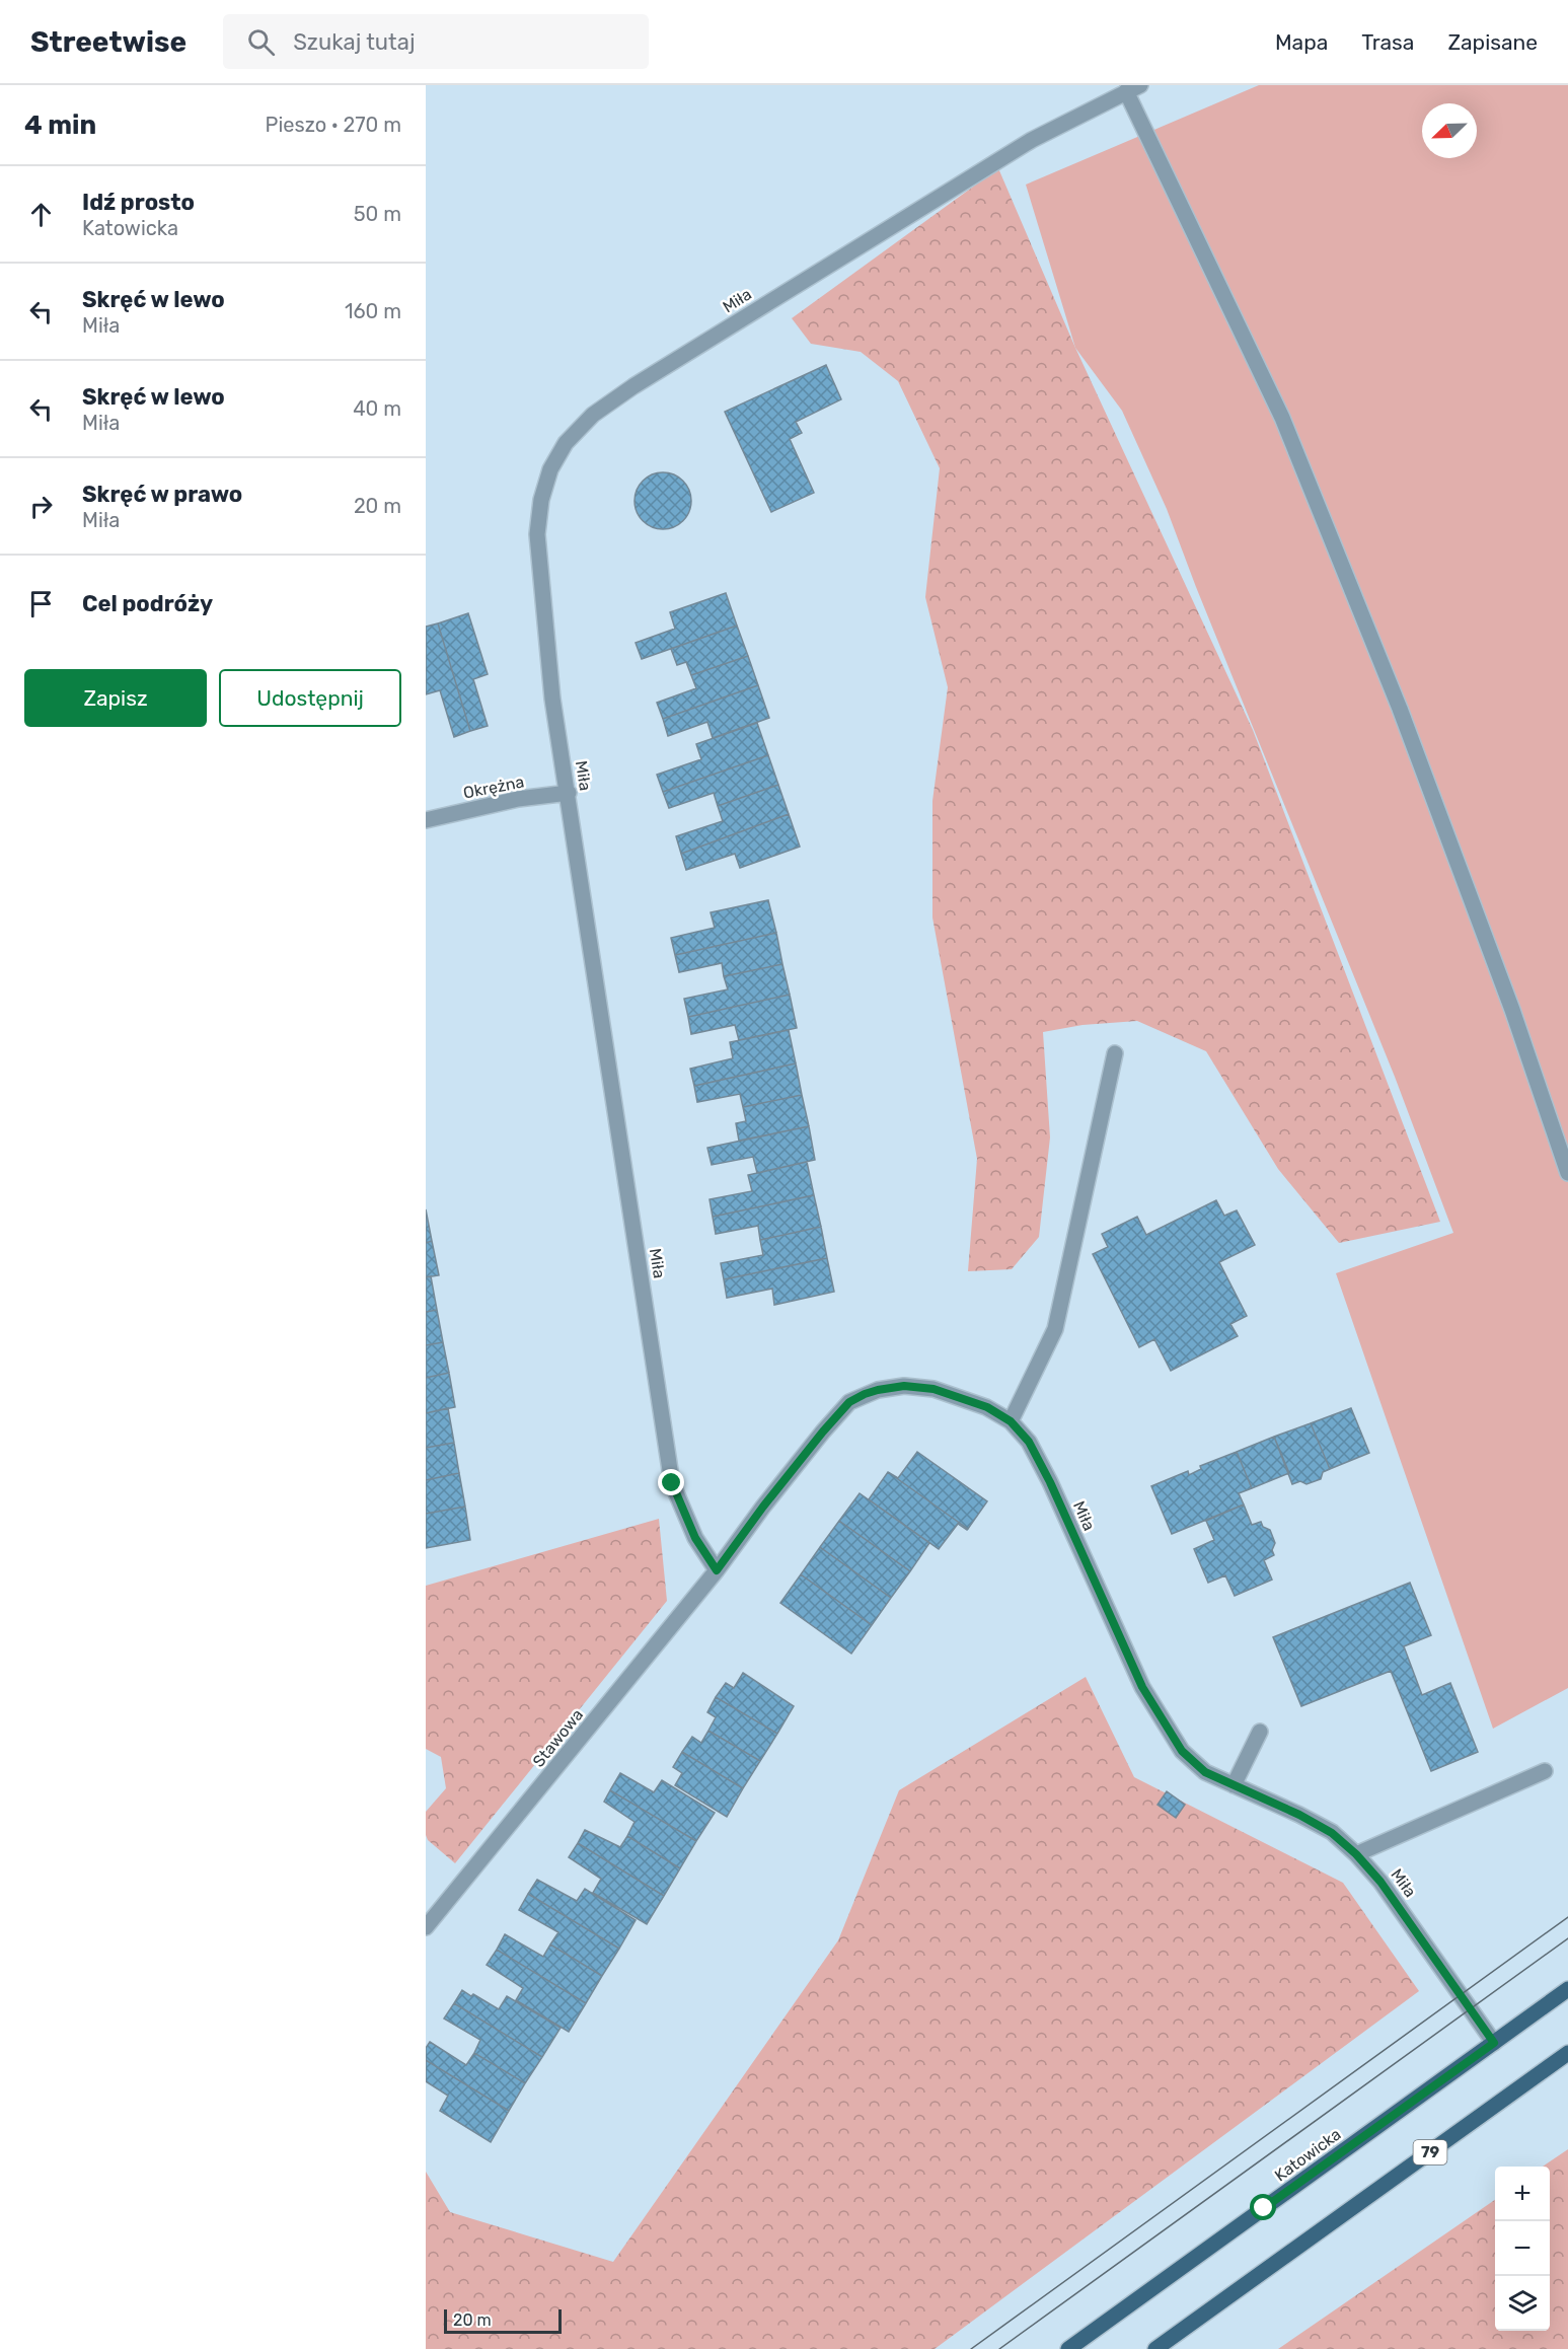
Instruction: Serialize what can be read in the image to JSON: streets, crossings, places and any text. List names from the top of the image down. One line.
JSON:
{"streets":{"main road":["79","Katowicka"],"street":["Miła","Okrężna","Stawowa"]},"crossings":[["Miła","Okrężna"],["Miła","Stawowa"],["Miła","Katowicka"]],"scale_bar":"20 m","north":"bottom left","page":{"header":"Streetwise","search":"Szukaj tutaj","nav":["Mapa","Trasa","Zapisane"],"heading":["4 min","Pieszo · 270 m"],"list":[["Idź prosto","Katowicka","50 m"],["Skręć w lewo","Miła","160 m"],["Skręć w lewo","Miła","40 m"],["Skręć w prawo","Miła","20 m"],"Cel podróży"],"buttons":["Zapisz","Udostępnij"],"map_buttons":["+","−"],"scale":"20 m"}}
